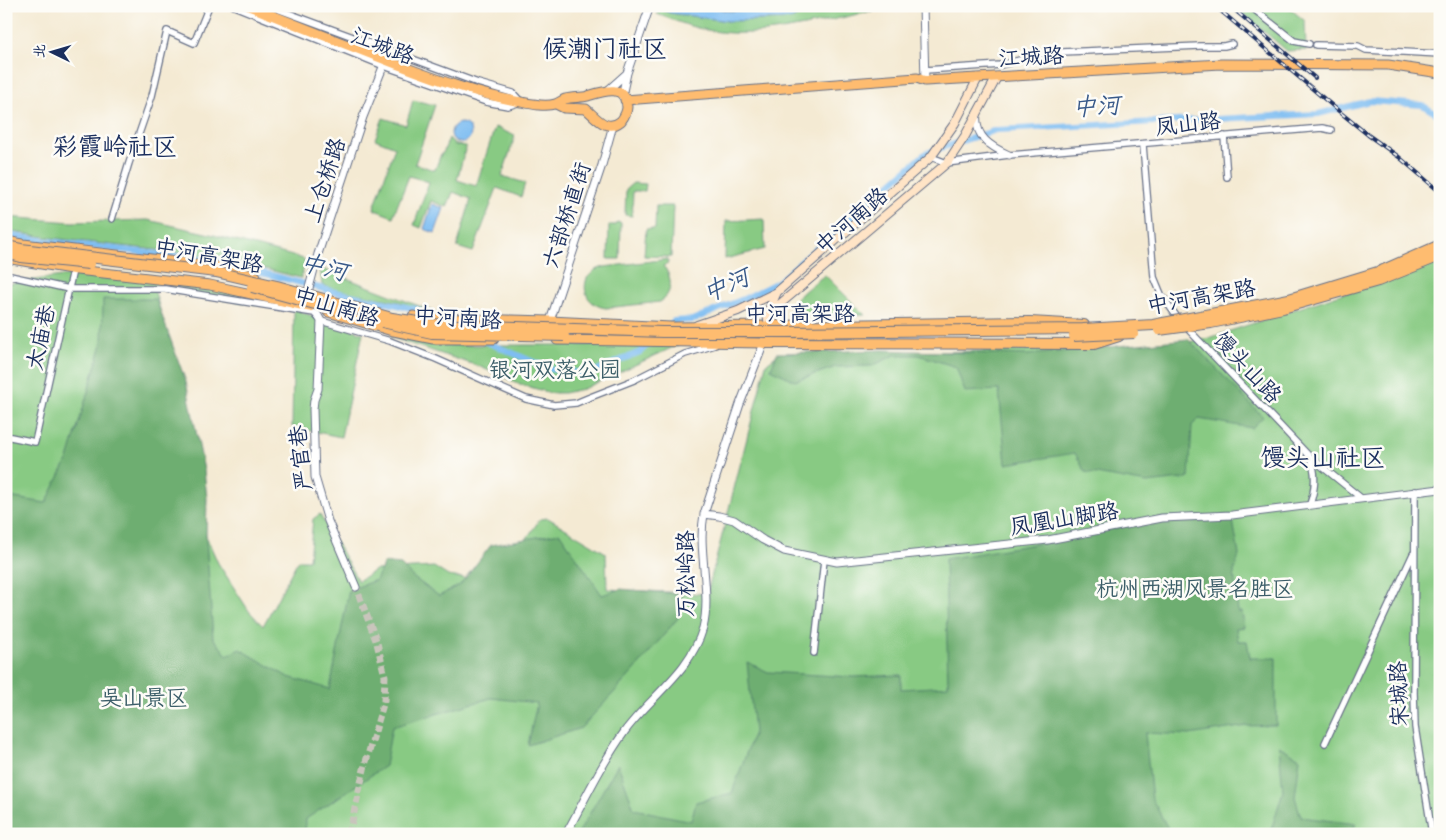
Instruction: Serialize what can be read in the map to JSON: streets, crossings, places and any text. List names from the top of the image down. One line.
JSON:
{"streets":{"highway":["中河高架路"],"main road":["江城路","中河南路"],"street":["凤山路","上仓桥路","六部桥直街","中山南路","太庙巷","馒头山路","严官巷","凤凰山脚路","万松岭路","宋城路"]},"crossings":[["江城路","上仓桥路"],["江城路","六部桥直街"],["江城路","中河南路"],["凤山路","中河南路"],["凤山路","馒头山路"],["上仓桥路","中河南路"],["六部桥直街","中河南路"],["中河南路","中山南路"],["中河南路","太庙巷"],["中河南路","万松岭路"],["中山南路","太庙巷"],["中山南路","严官巷"],["馒头山路","凤凰山脚路"],["凤凰山脚路","万松岭路"],["凤凰山脚路","宋城路"]],"districts":["候潮门社区","彩霞岭社区","馒头山社区"],"water":["中河"],"parks":["银河双落公园","杭州西湖风景名胜区","吴山景区"],"north":"left"}
